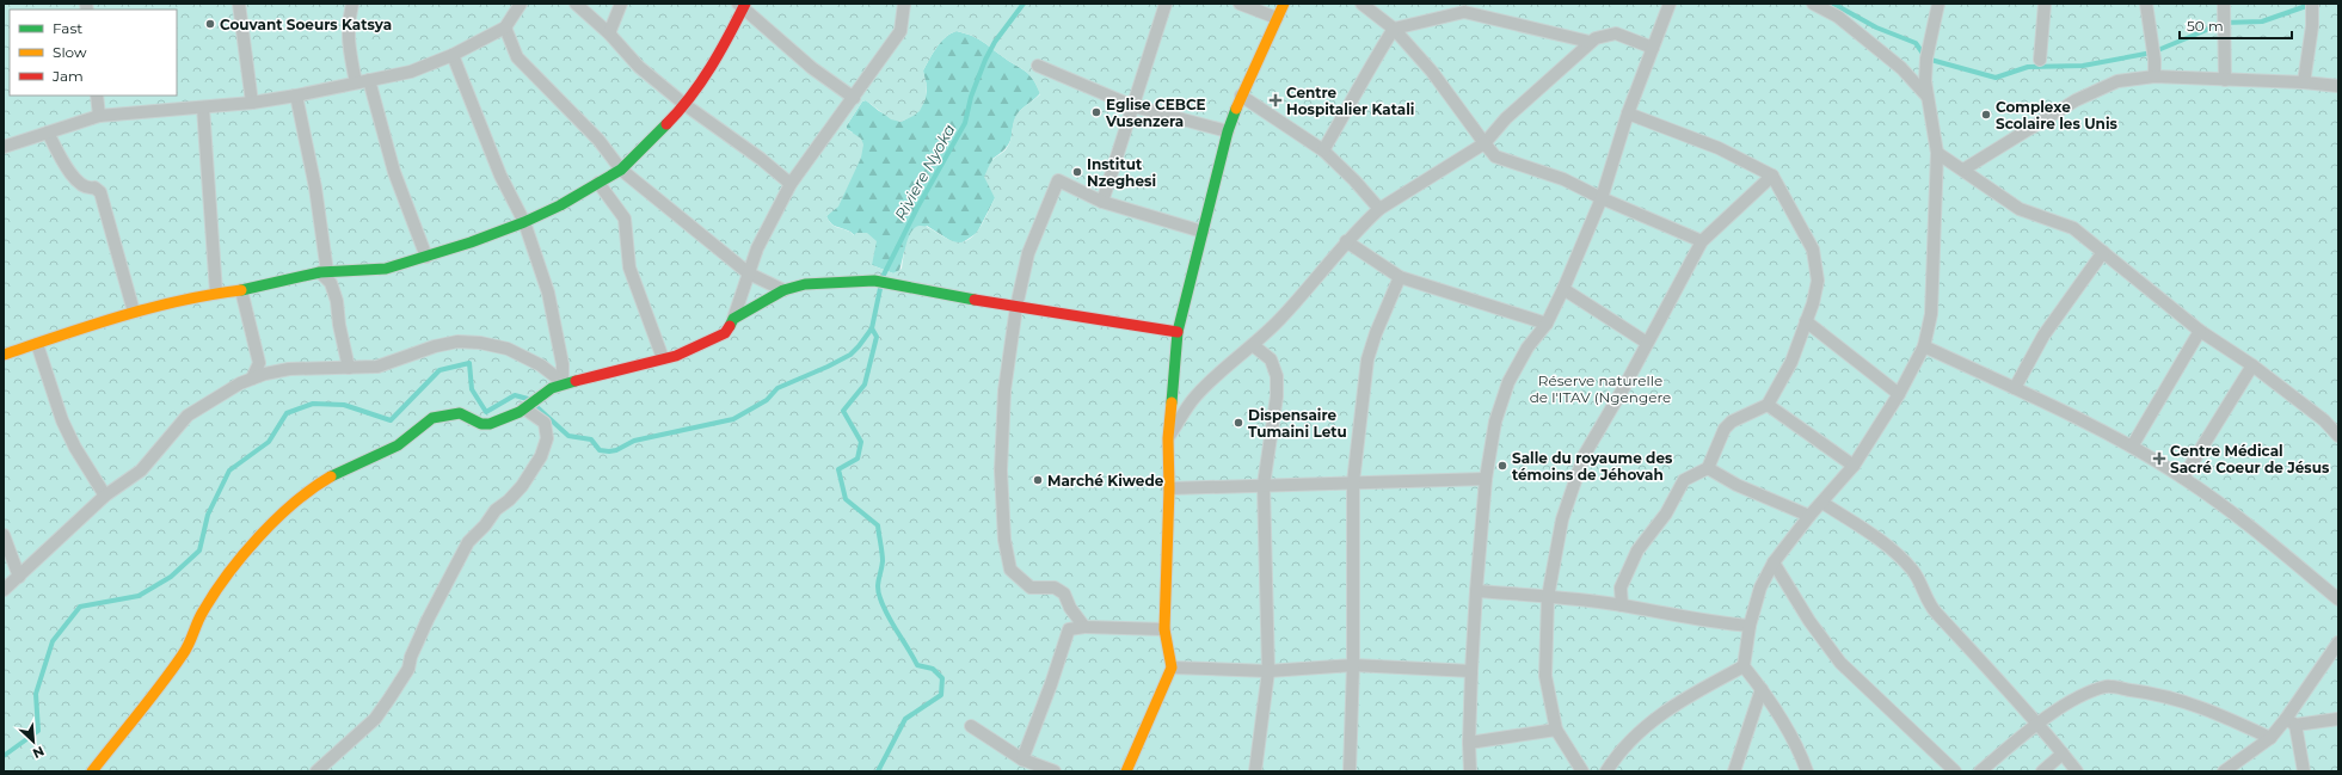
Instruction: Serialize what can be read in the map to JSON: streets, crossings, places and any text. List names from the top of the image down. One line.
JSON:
{"water":["Riviere Nyoka"],"parks":["Réserve naturelle de l'ITAV (Ngengere"],"places":{"other":["Couvant Soeurs Katsya","Eglise CEBCE Vusenzera","Complexe Scolaire les Unis","Institut Nzeghesi","Dispensaire Tumaini Letu","Salle du royaume des témoins de Jéhovah","Marché Kiwede"],"health":["Centre Hospitalier Katali","Centre Médical Sacré Coeur de Jésus"]},"legend":["Fast","Slow","Jam"],"scale_bar":"50 m","north":"bottom right"}
